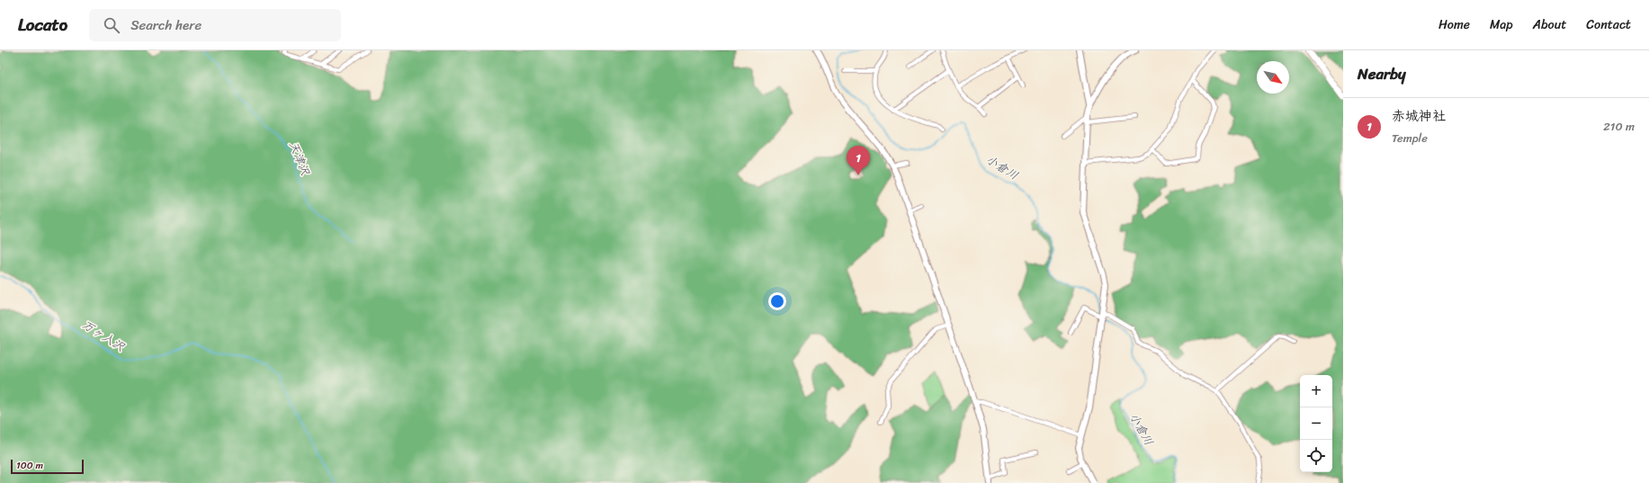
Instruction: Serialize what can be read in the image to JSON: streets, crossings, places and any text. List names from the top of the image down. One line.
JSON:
{"water":["天津沢","小倉川","万ヶ入沢"],"scale_bar":"100 m","north":"bottom right","page":{"header":"Locato","search":"Search here","nav":["Home","Map","About","Contact"],"heading":"Nearby","list":[{"mark":"1","name":"赤城神社","note":"Temple","value":"210 m"}],"pins":"1","map_buttons":["+","−"],"scale":"100 m"}}
